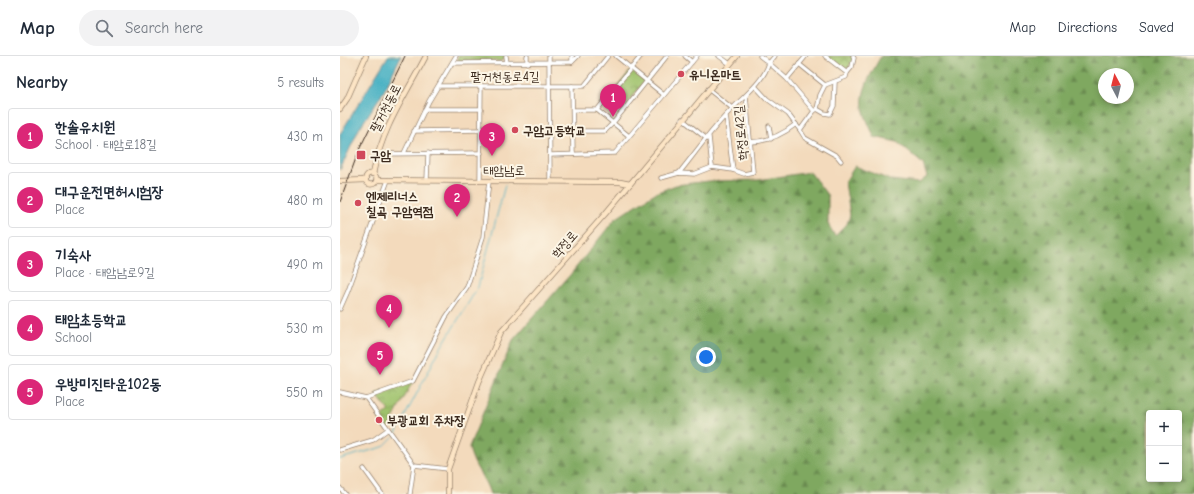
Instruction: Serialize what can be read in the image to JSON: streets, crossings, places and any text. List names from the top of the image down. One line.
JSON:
{"streets":{"main road":["팔거천동로","태암남로","학정로"],"street":["팔거천동로4길","학정로42길"]},"crossings":[["팔거천동로","태암남로"],["태암남로","학정로"]],"places":{"other":["유니온마트","구암고등학교","엔제리너스 칠곡 구암역점","부광교회 주차장"],"transit":["구암"]},"north":"top","page":{"header":"Map","search":"Search here","nav":["Map","Directions","Saved"],"heading":["Nearby","5 results"],"pins":["1","3","2","4","5"],"list":[{"mark":"1","name":"한솔유치원","note":"School · 태암로18길","value":"430 m"},{"mark":"2","name":"대구운전면허시험장","note":"Place","value":"480 m"},{"mark":"3","name":"기숙사","note":"Place · 태암남로9길","value":"490 m"},{"mark":"4","name":"태암초등학교","note":"School","value":"530 m"},{"mark":"5","name":"우방미진타운102동","note":"Place","value":"550 m"}],"map_buttons":["+","−"]}}
